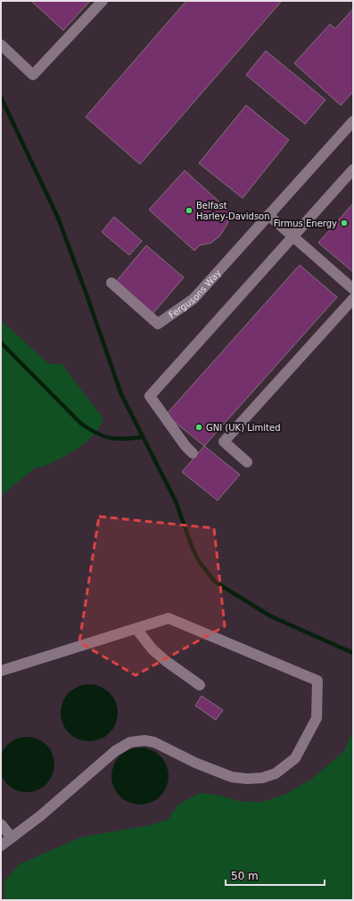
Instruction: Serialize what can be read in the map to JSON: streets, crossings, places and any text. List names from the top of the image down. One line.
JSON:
{"streets":{"street":["Fergusons Way"]},"places":["Belfast Harley-Davidson","Firmus Energy","GNI (UK) Limited"],"scale_bar":"50 m"}
